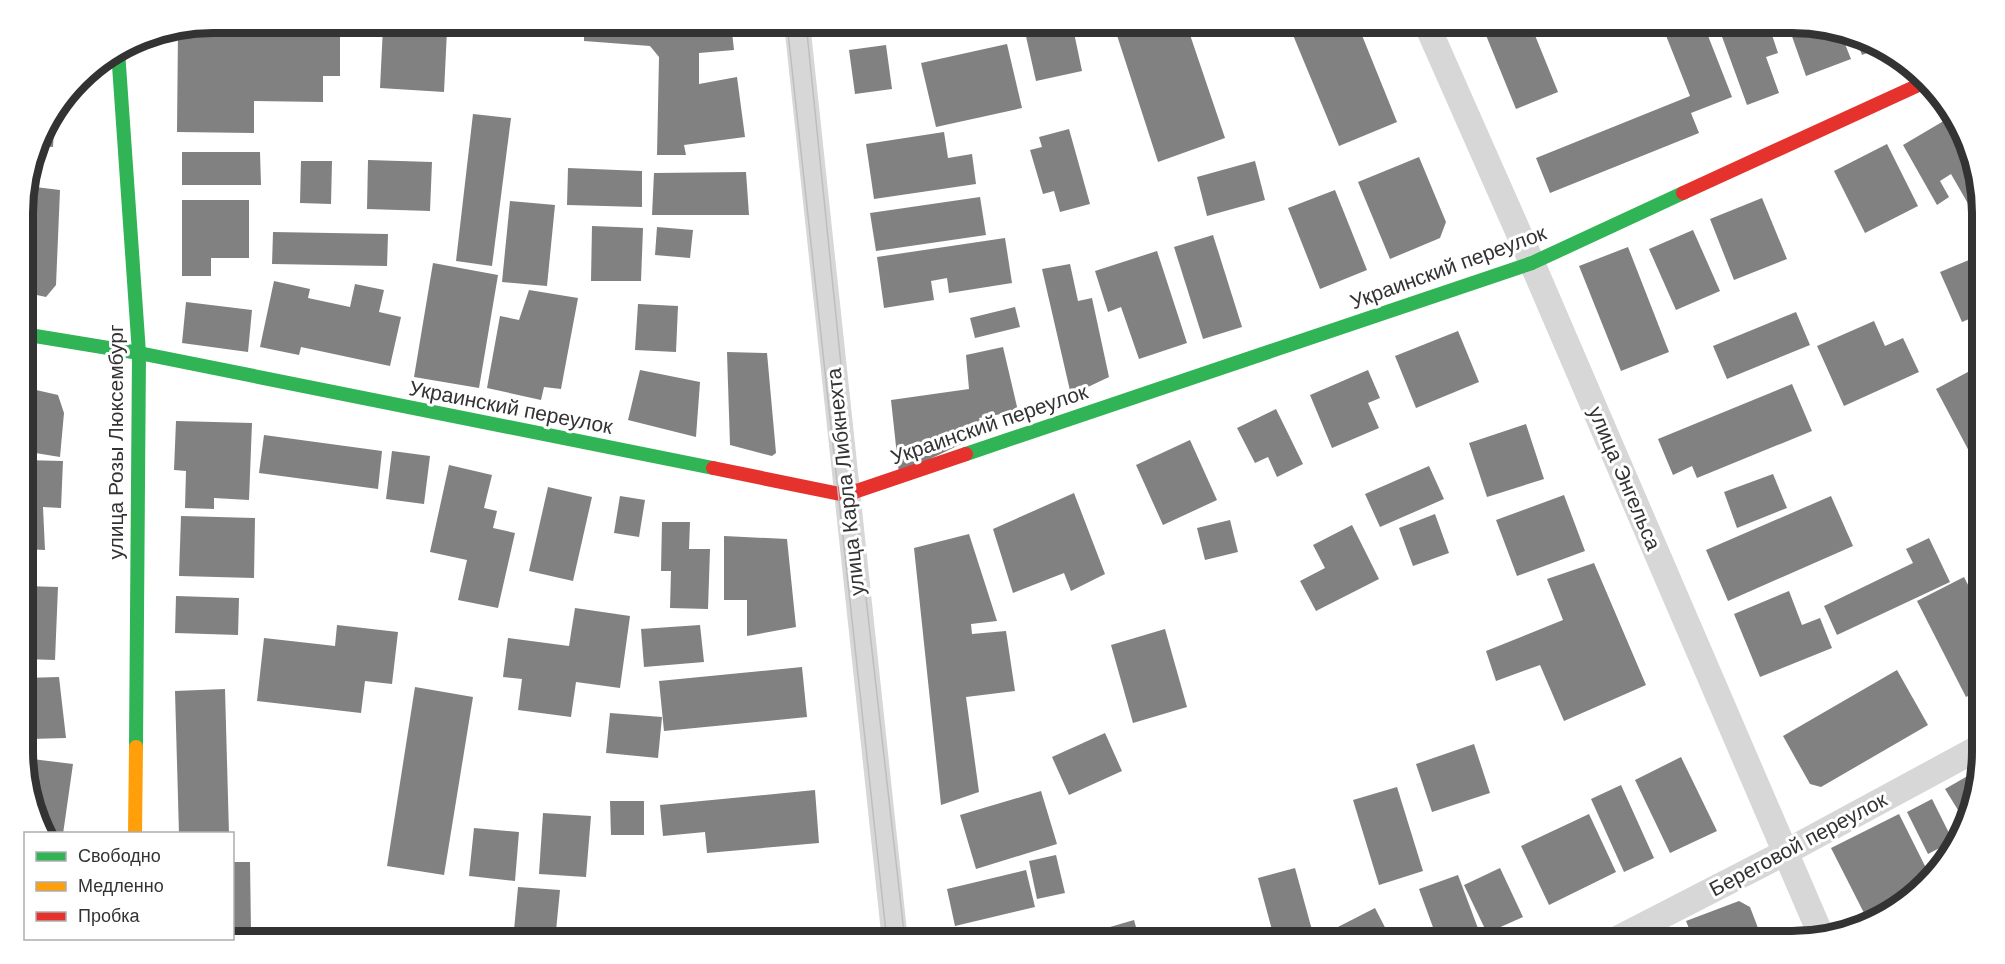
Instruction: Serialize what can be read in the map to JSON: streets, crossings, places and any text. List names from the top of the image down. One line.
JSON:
{"streets":{"street":["Украинский переулок","улица Розы Люксембург","улица Энгельса","улица Карла Либкнехта","Береговой переулок"]},"crossings":[["Украинский переулок","улица Розы Люксембург"],["Украинский переулок","улица Энгельса"],["Украинский переулок","улица Карла Либкнехта"],["улица Энгельса","Береговой переулок"]],"legend":["Свободно","Медленно","Пробка"]}
